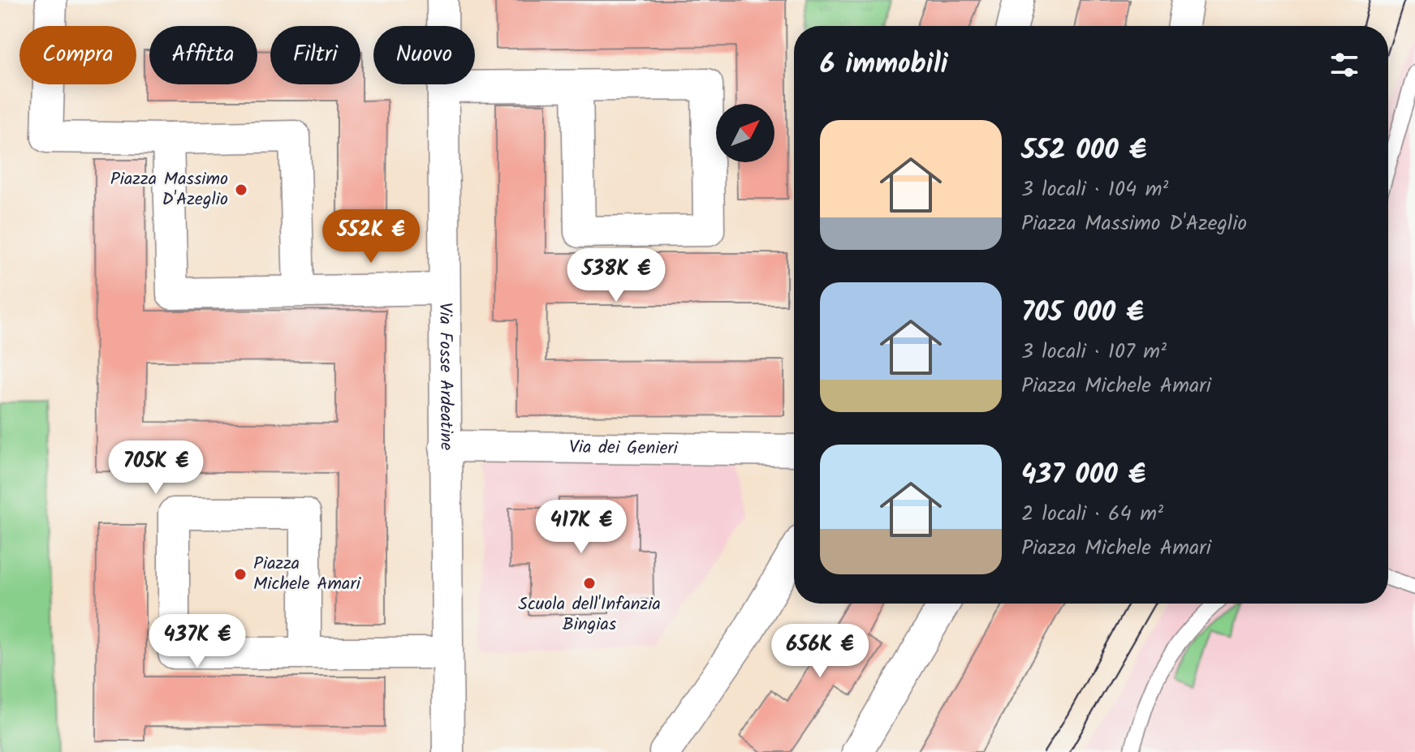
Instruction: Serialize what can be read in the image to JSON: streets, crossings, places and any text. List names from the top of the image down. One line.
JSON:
{"streets":{"street":["Via Fosse Ardeatine","Via dei Genieri"]},"crossings":[["Via Fosse Ardeatine","Via dei Genieri"]],"places":["Piazza Massimo D'Azeglio","Piazza Michele Amari","Scuola dell'Infanzia Bingias"],"north":"top right","page":{"chip":["Compra","Affitta","Filtri","Nuovo"],"heading":"6 immobili","list":[{"name":"552 000 €","note":"3 locali · 104 m² · Piazza Massimo D'Azeglio"},{"name":"705 000 €","note":"3 locali · 107 m² · Piazza Michele Amari"},{"name":"437 000 €","note":"2 locali · 64 m² · Piazza Michele Amari"}],"price":["552K €","538K €","705K €","417K €","437K €","656K €"]}}
